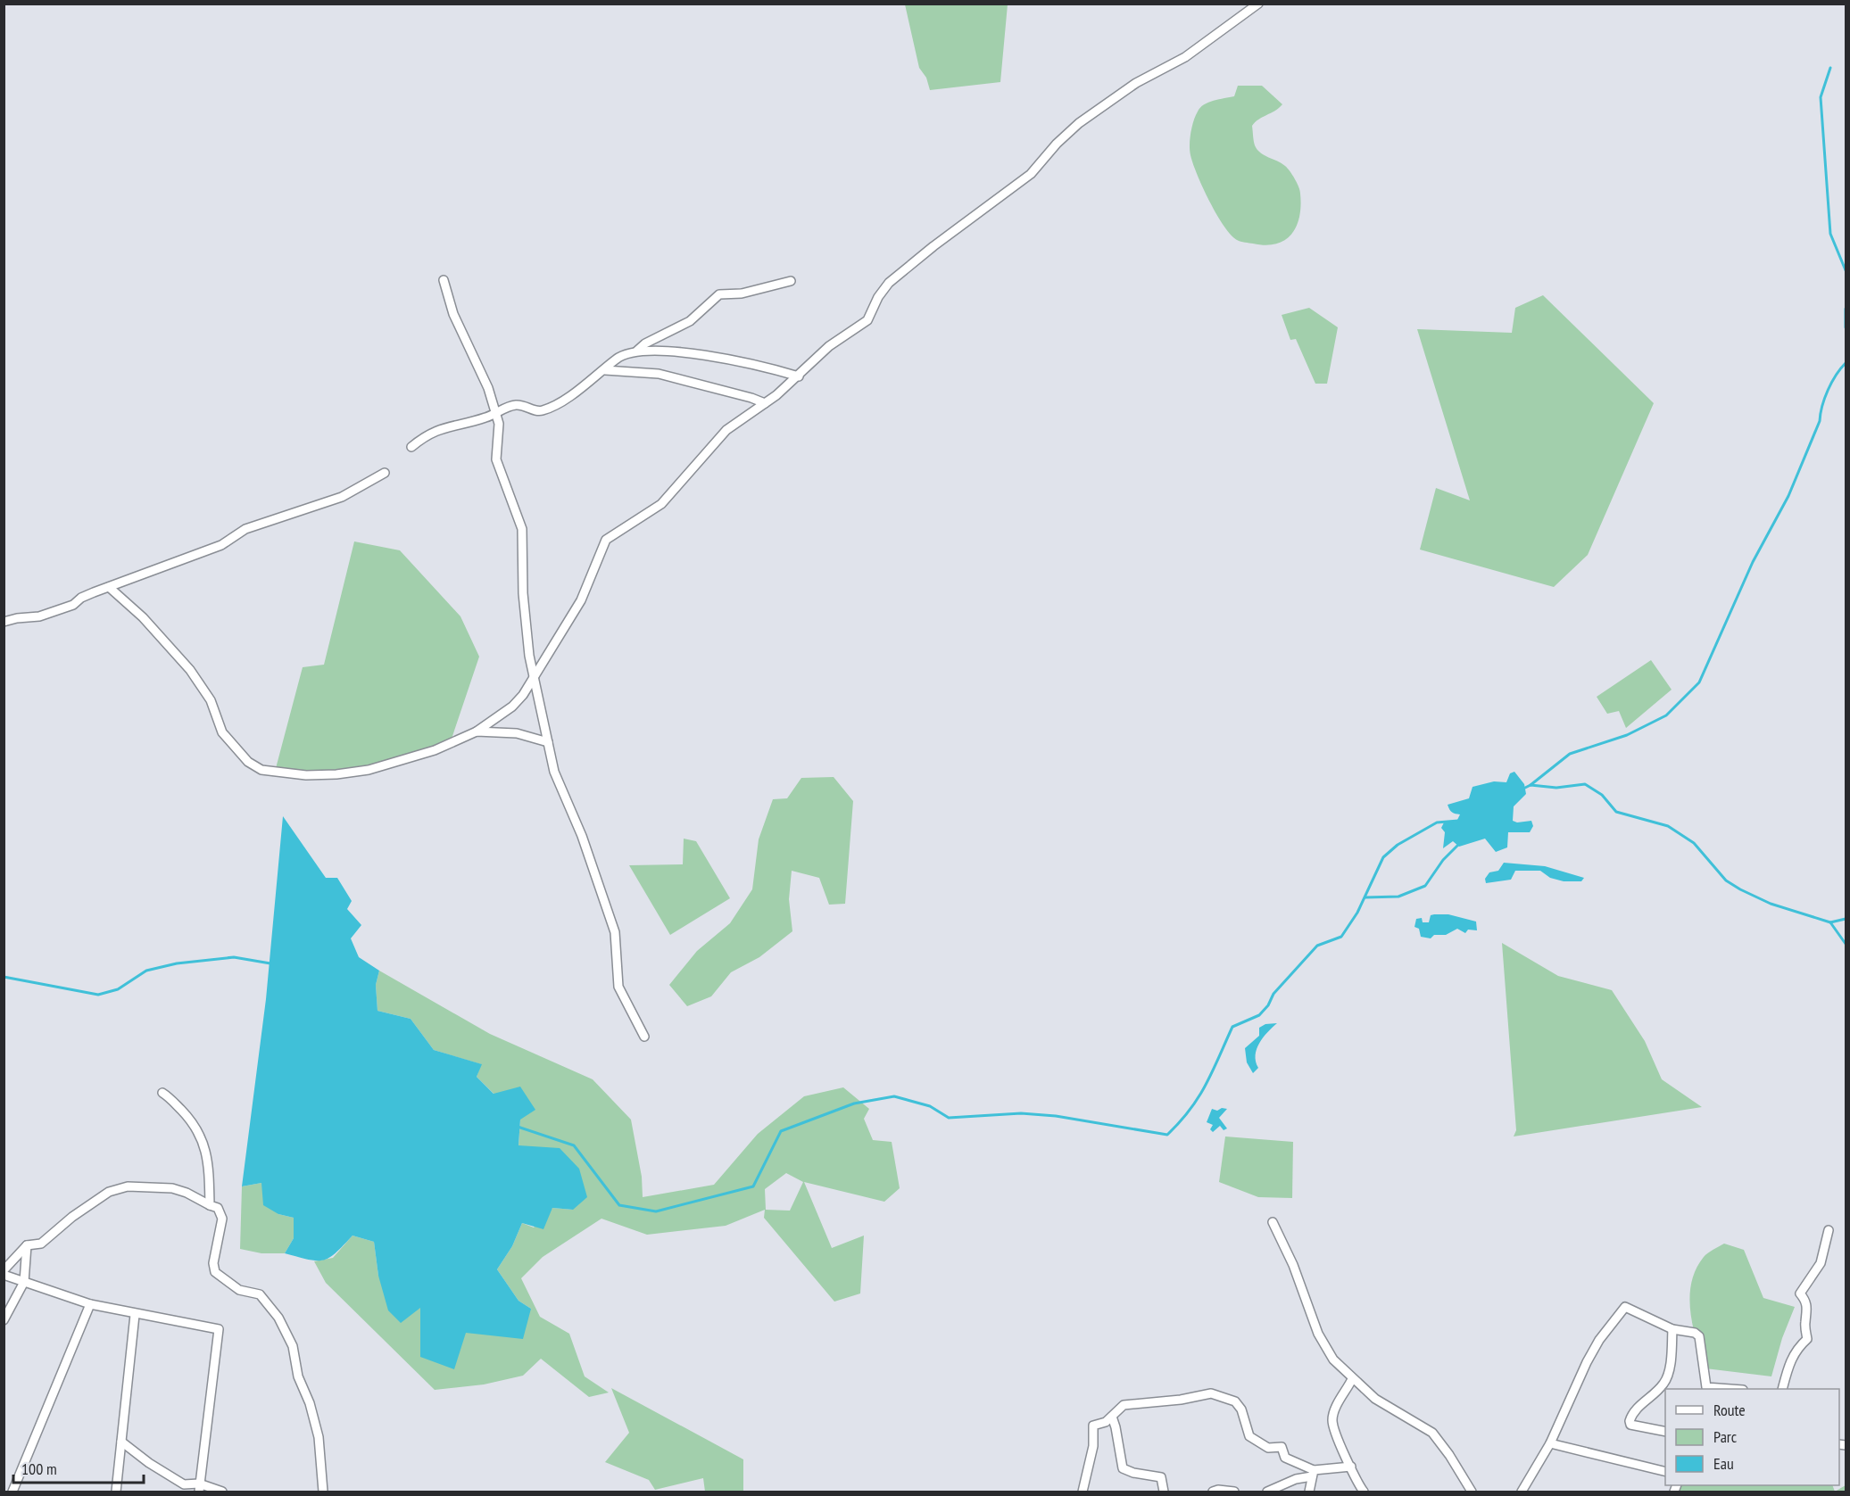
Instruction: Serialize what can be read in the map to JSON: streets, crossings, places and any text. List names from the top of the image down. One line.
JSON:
{"legend":["Route","Parc","Eau"],"scale_bar":"100 m"}
